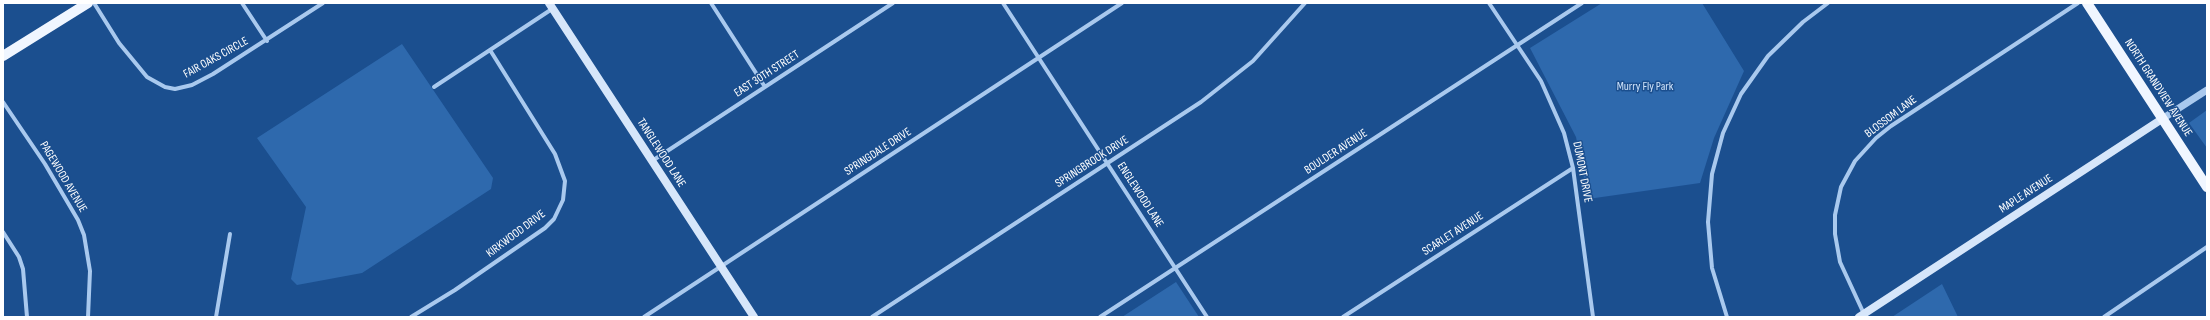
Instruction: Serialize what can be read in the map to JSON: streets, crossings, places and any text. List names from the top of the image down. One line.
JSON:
{"streets":{"main road":["NORTH GRANDVIEW AVENUE","TANGLEWOOD LANE","MAPLE AVENUE"],"street":["FAIR OAKS CIRCLE","EAST 30TH STREET","BLOSSOM LANE","SPRINGDALE DRIVE","BOULDER AVENUE","SPRINGBROOK DRIVE","DUMONT DRIVE","PAGEWOOD AVENUE","ENGLEWOOD LANE","KIRKWOOD DRIVE","SCARLET AVENUE"]},"crossings":[["EAST 30TH STREET","TANGLEWOOD LANE"],["NORTH GRANDVIEW AVENUE","MAPLE AVENUE"],["BLOSSOM LANE","MAPLE AVENUE"],["SPRINGDALE DRIVE","TANGLEWOOD LANE"],["SPRINGDALE DRIVE","ENGLEWOOD LANE"],["BOULDER AVENUE","DUMONT DRIVE"],["BOULDER AVENUE","ENGLEWOOD LANE"],["SPRINGBROOK DRIVE","ENGLEWOOD LANE"],["DUMONT DRIVE","SCARLET AVENUE"]],"parks":["Murry Fly Park"]}
